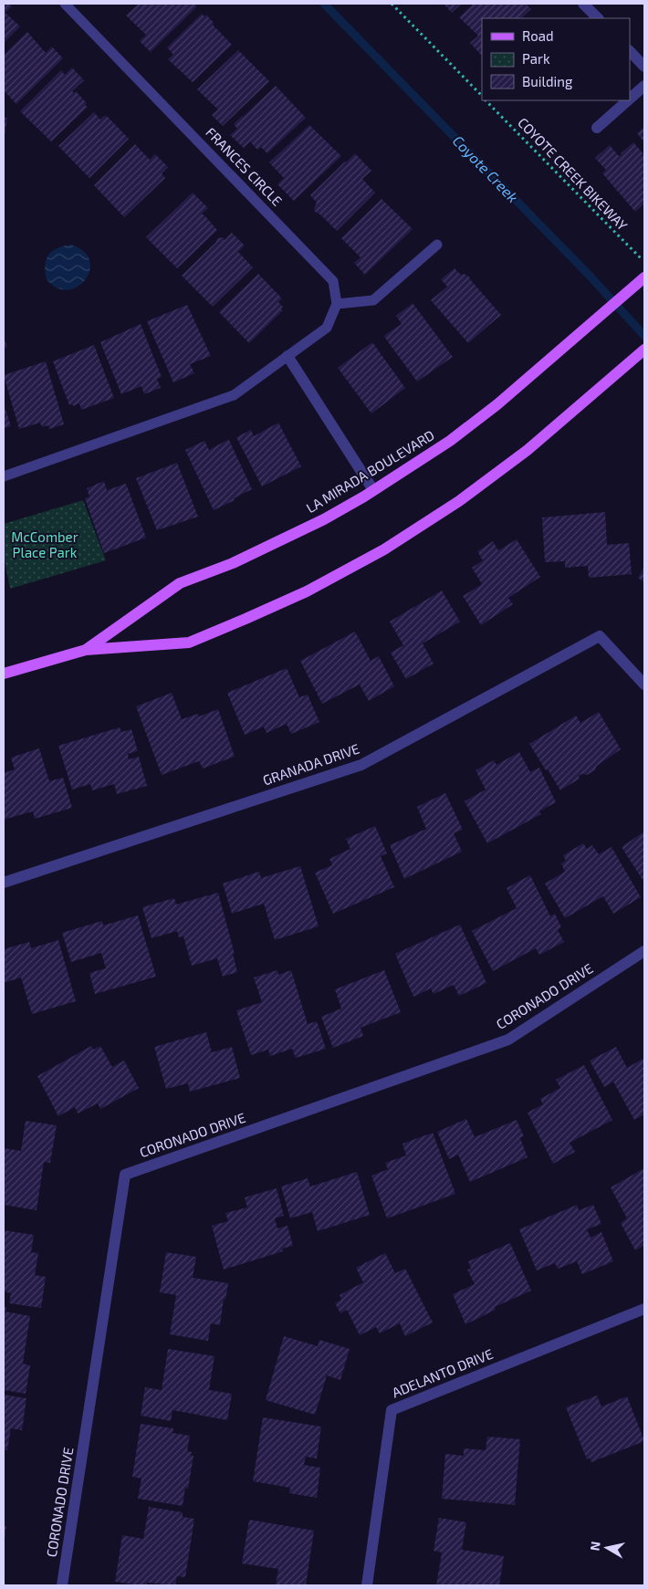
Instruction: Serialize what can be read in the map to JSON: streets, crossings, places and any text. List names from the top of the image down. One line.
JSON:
{"streets":{"main road":["LA MIRADA BOULEVARD"],"street":["GRANADA DRIVE","CORONADO DRIVE","ADELANTO DRIVE"],"lane":["FRANCES CIRCLE"],"path":["COYOTE CREEK BIKEWAY"]},"water":["Coyote Creek"],"parks":["McComber Place Park"],"legend":["Road","Park","Building"],"north":"left"}
